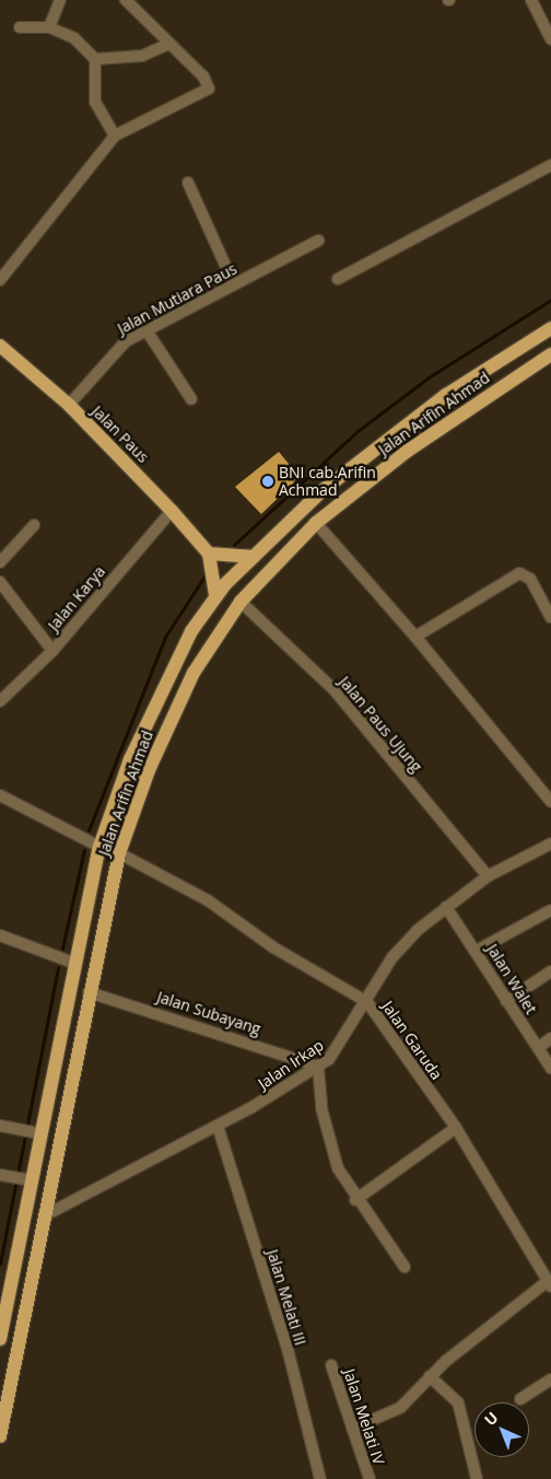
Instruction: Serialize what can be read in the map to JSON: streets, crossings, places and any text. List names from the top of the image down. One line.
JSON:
{"streets":{"main road":["Jalan Arifin Ahmad","Jalan Paus"],"street":["Jalan Mutiara Paus","Jalan Karya","Jalan Paus Ujung","Jalan Walet","Jalan Subayang","Jalan Garuda","Jalan Irkap","Jalan Melati III","Jalan Melati IV"]},"crossings":[["Jalan Mutiara Paus","Jalan Paus"],["Jalan Arifin Ahmad","Jalan Paus"],["Jalan Arifin Ahmad","Jalan Paus Ujung"],["Jalan Arifin Ahmad","Jalan Subayang"],["Jalan Arifin Ahmad","Jalan Garuda"],["Jalan Arifin Ahmad","Jalan Irkap"],["Jalan Paus","Jalan Karya"],["Jalan Paus Ujung","Jalan Irkap"],["Jalan Walet","Jalan Irkap"],["Jalan Subayang","Jalan Irkap"],["Jalan Garuda","Jalan Irkap"],["Jalan Irkap","Jalan Melati III"]],"places":["BNI cab.Arifin Achmad"],"north":"top left"}
